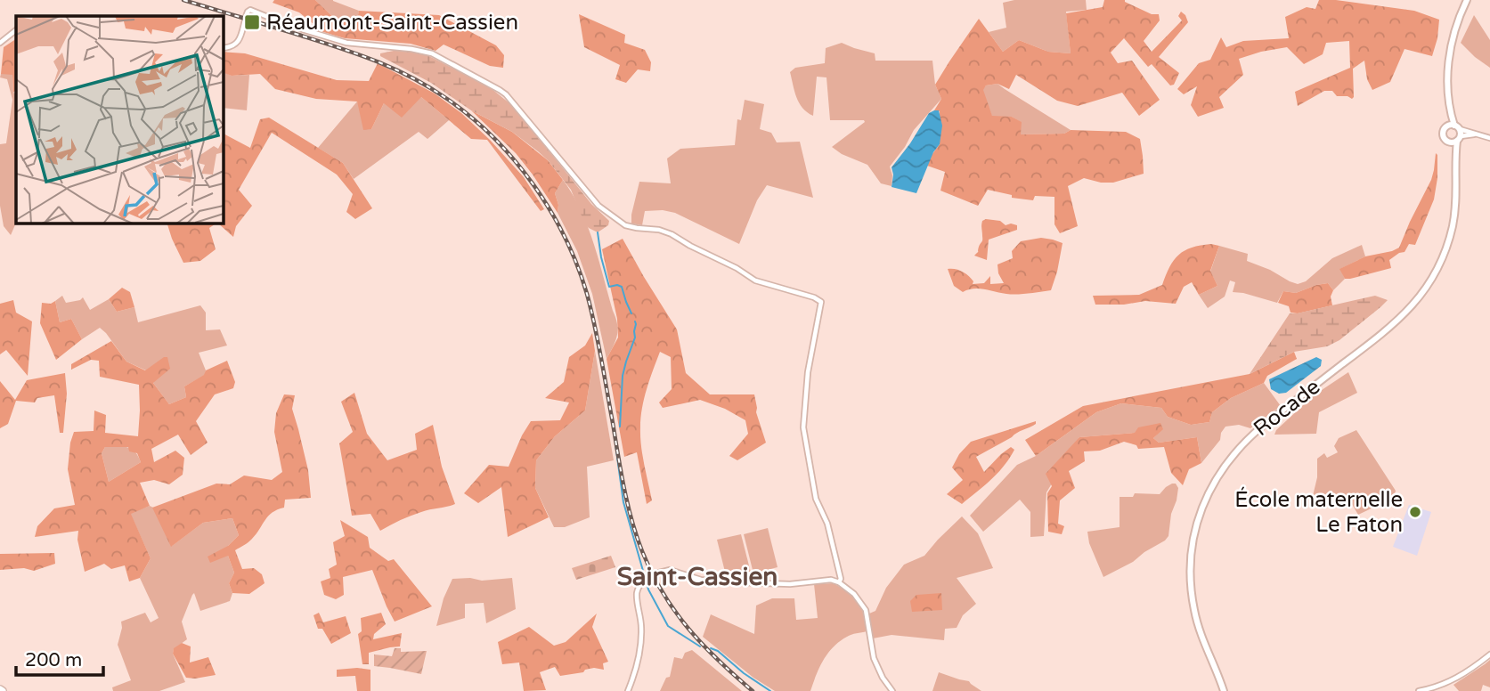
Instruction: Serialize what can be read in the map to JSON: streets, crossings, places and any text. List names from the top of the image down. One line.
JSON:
{"streets":{"main road":["Rocade"]},"districts":["Saint-Cassien"],"places":{"transit":["Réaumont-Saint-Cassien"],"other":["École maternelle Le Faton"]},"scale_bar":"200 m"}
